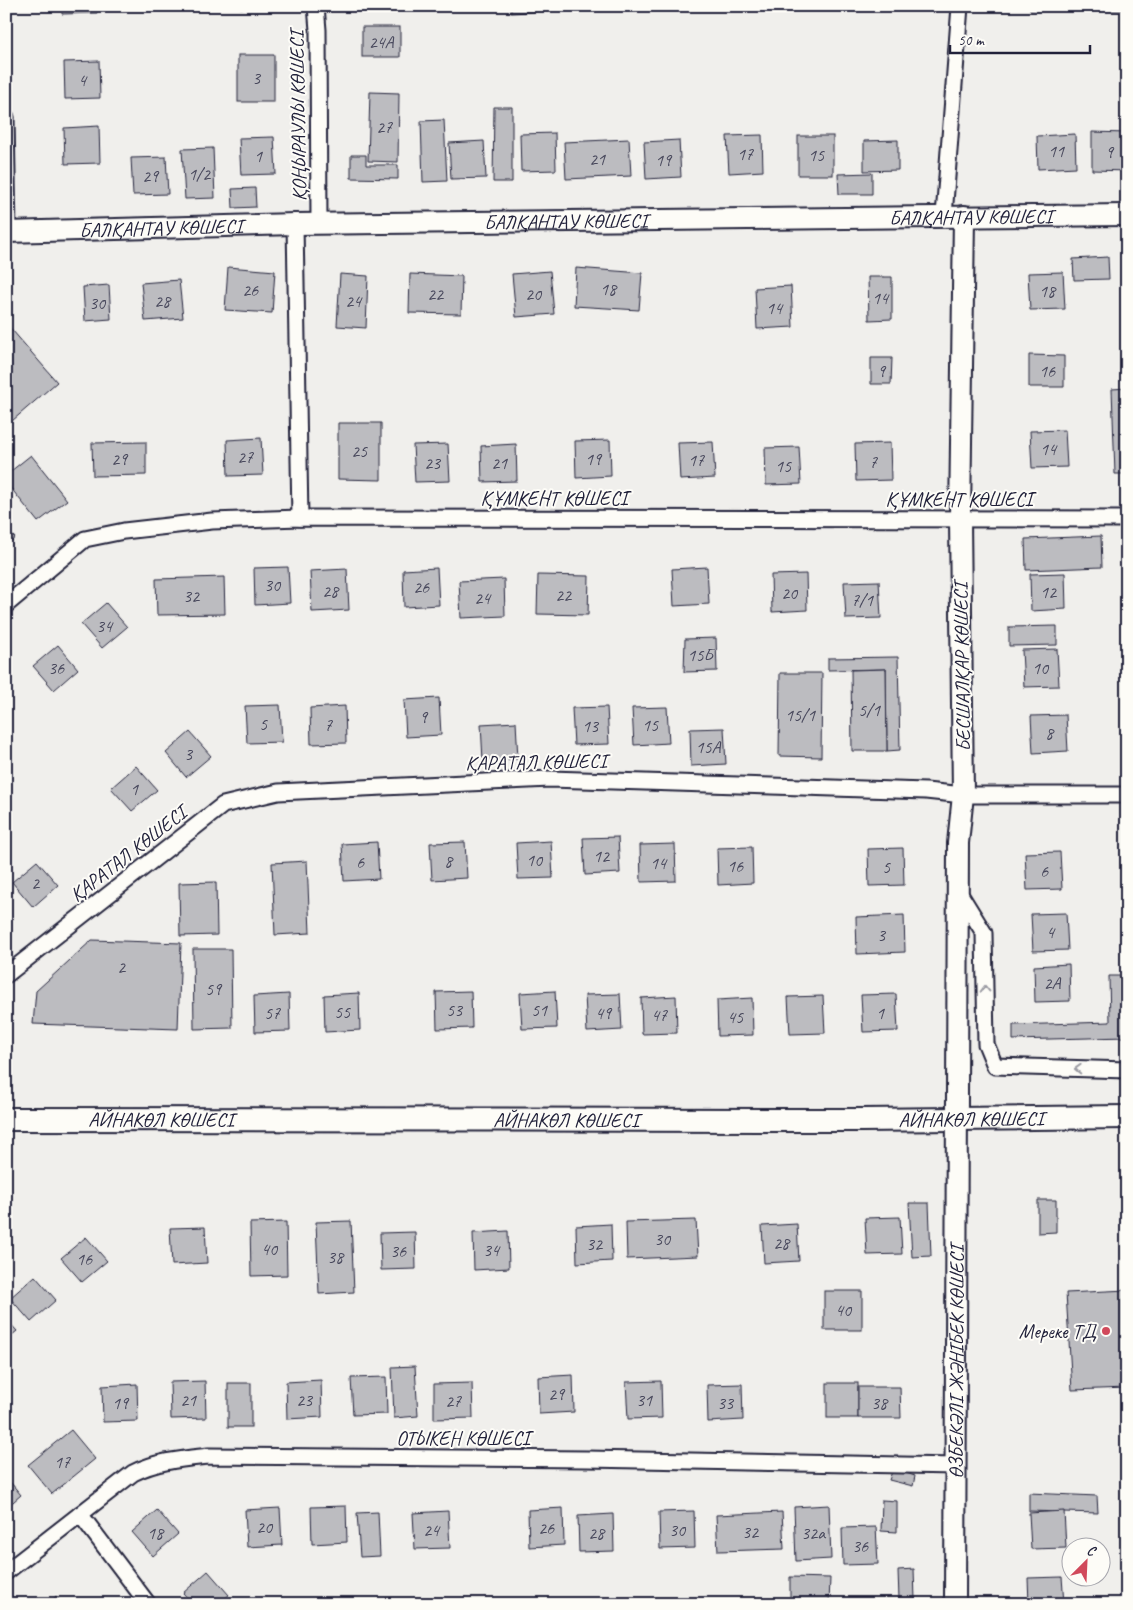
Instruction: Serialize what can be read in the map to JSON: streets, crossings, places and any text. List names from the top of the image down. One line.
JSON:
{"streets":{"main road":["АЙНАКӨЛ КӨШЕСІ"],"street":["ҚОҢЫРАУЛЫ КӨШЕСІ","БАЛҚАНТАУ КӨШЕСІ","ҚҰМКЕНТ КӨШЕСІ","БЕСШАЛҚАР КӨШЕСІ","ҚАРАТАЛ КӨШЕСІ","ӨЗБЕКӘЛІ ЖӘНІБЕК КӨШЕСІ","ОТЫКЕН КӨШЕСІ"]},"crossings":[["ҚОҢЫРАУЛЫ КӨШЕСІ","БАЛҚАНТАУ КӨШЕСІ"],["БАЛҚАНТАУ КӨШЕСІ","БЕСШАЛҚАР КӨШЕСІ"],["ҚҰМКЕНТ КӨШЕСІ","БЕСШАЛҚАР КӨШЕСІ"],["БЕСШАЛҚАР КӨШЕСІ","ҚАРАТАЛ КӨШЕСІ"],["БЕСШАЛҚАР КӨШЕСІ","АЙНАКӨЛ КӨШЕСІ"],["БЕСШАЛҚАР КӨШЕСІ","ӨЗБЕКӘЛІ ЖӘНІБЕК КӨШЕСІ"],["АЙНАКӨЛ КӨШЕСІ","ӨЗБЕКӘЛІ ЖӘНІБЕК КӨШЕСІ"],["ӨЗБЕКӘЛІ ЖӘНІБЕК КӨШЕСІ","ОТЫКЕН КӨШЕСІ"]],"places":["Мереке ТД"],"house_numbers":["24А","3","4","27","11","9","17","15","1","21","19","1/2","29","18","26","18","22","20","14","28","24","30","14","9","16","14","25","27","29","19","17","7","23","21","15","30","26","28","12","20","22","32","24","7/1","34","15Б","36","10","5/1","15/1","9","5","7","15","13","8","15А","3","1","12","10","8","6","14","16","5","6","2","4","3","2","2А","59","53","51","55","57","49","1","47","45","30","28","32","40","34","36","38","16","40","29","21","23","31","27","19","33","38","17","20","26","24","30","32","18","28","32а","36"],"scale_bar":"50 m","north":"top right"}
